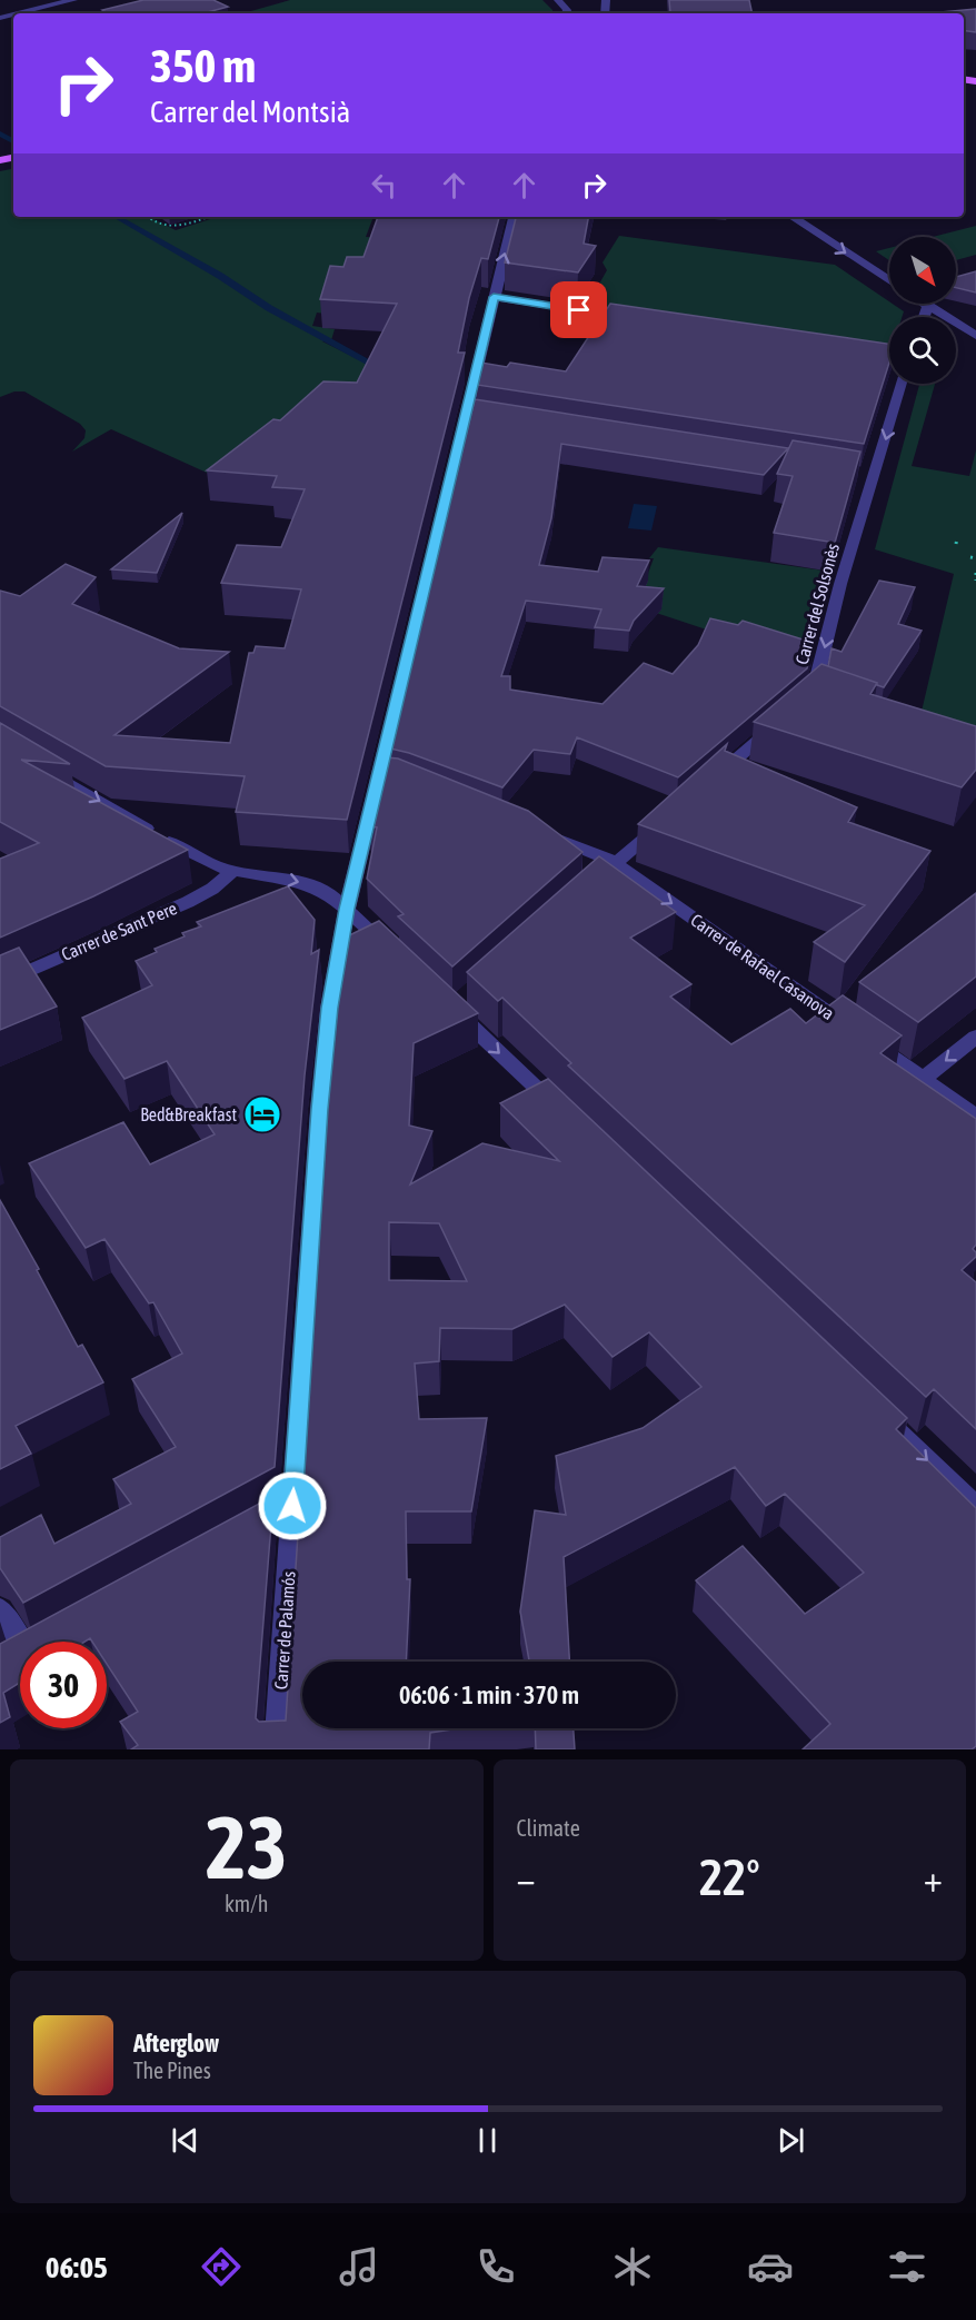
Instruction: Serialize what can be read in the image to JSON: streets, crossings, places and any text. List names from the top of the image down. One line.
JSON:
{"streets":{"street":["Carrer del Solsonès","Carrer de Sant Pere","Carrer de Rafael Casanova","Carrer de Palamós"]},"one_way":["Carrer del Solsonès","Carrer de Rafael Casanova"],"places":{"hotel":["Bed&Breakfast"]},"north":"bottom right","page":{"turn":["350 m","Carrer del Montsià"],"limit":"30","trip":"06:06 · 1 min · 370 m","tile":[["23","km/h"],"Climate"],"heat":["−","22°","+"],"song":["Afterglow","The Pines"],"tabs":"06:05"}}
